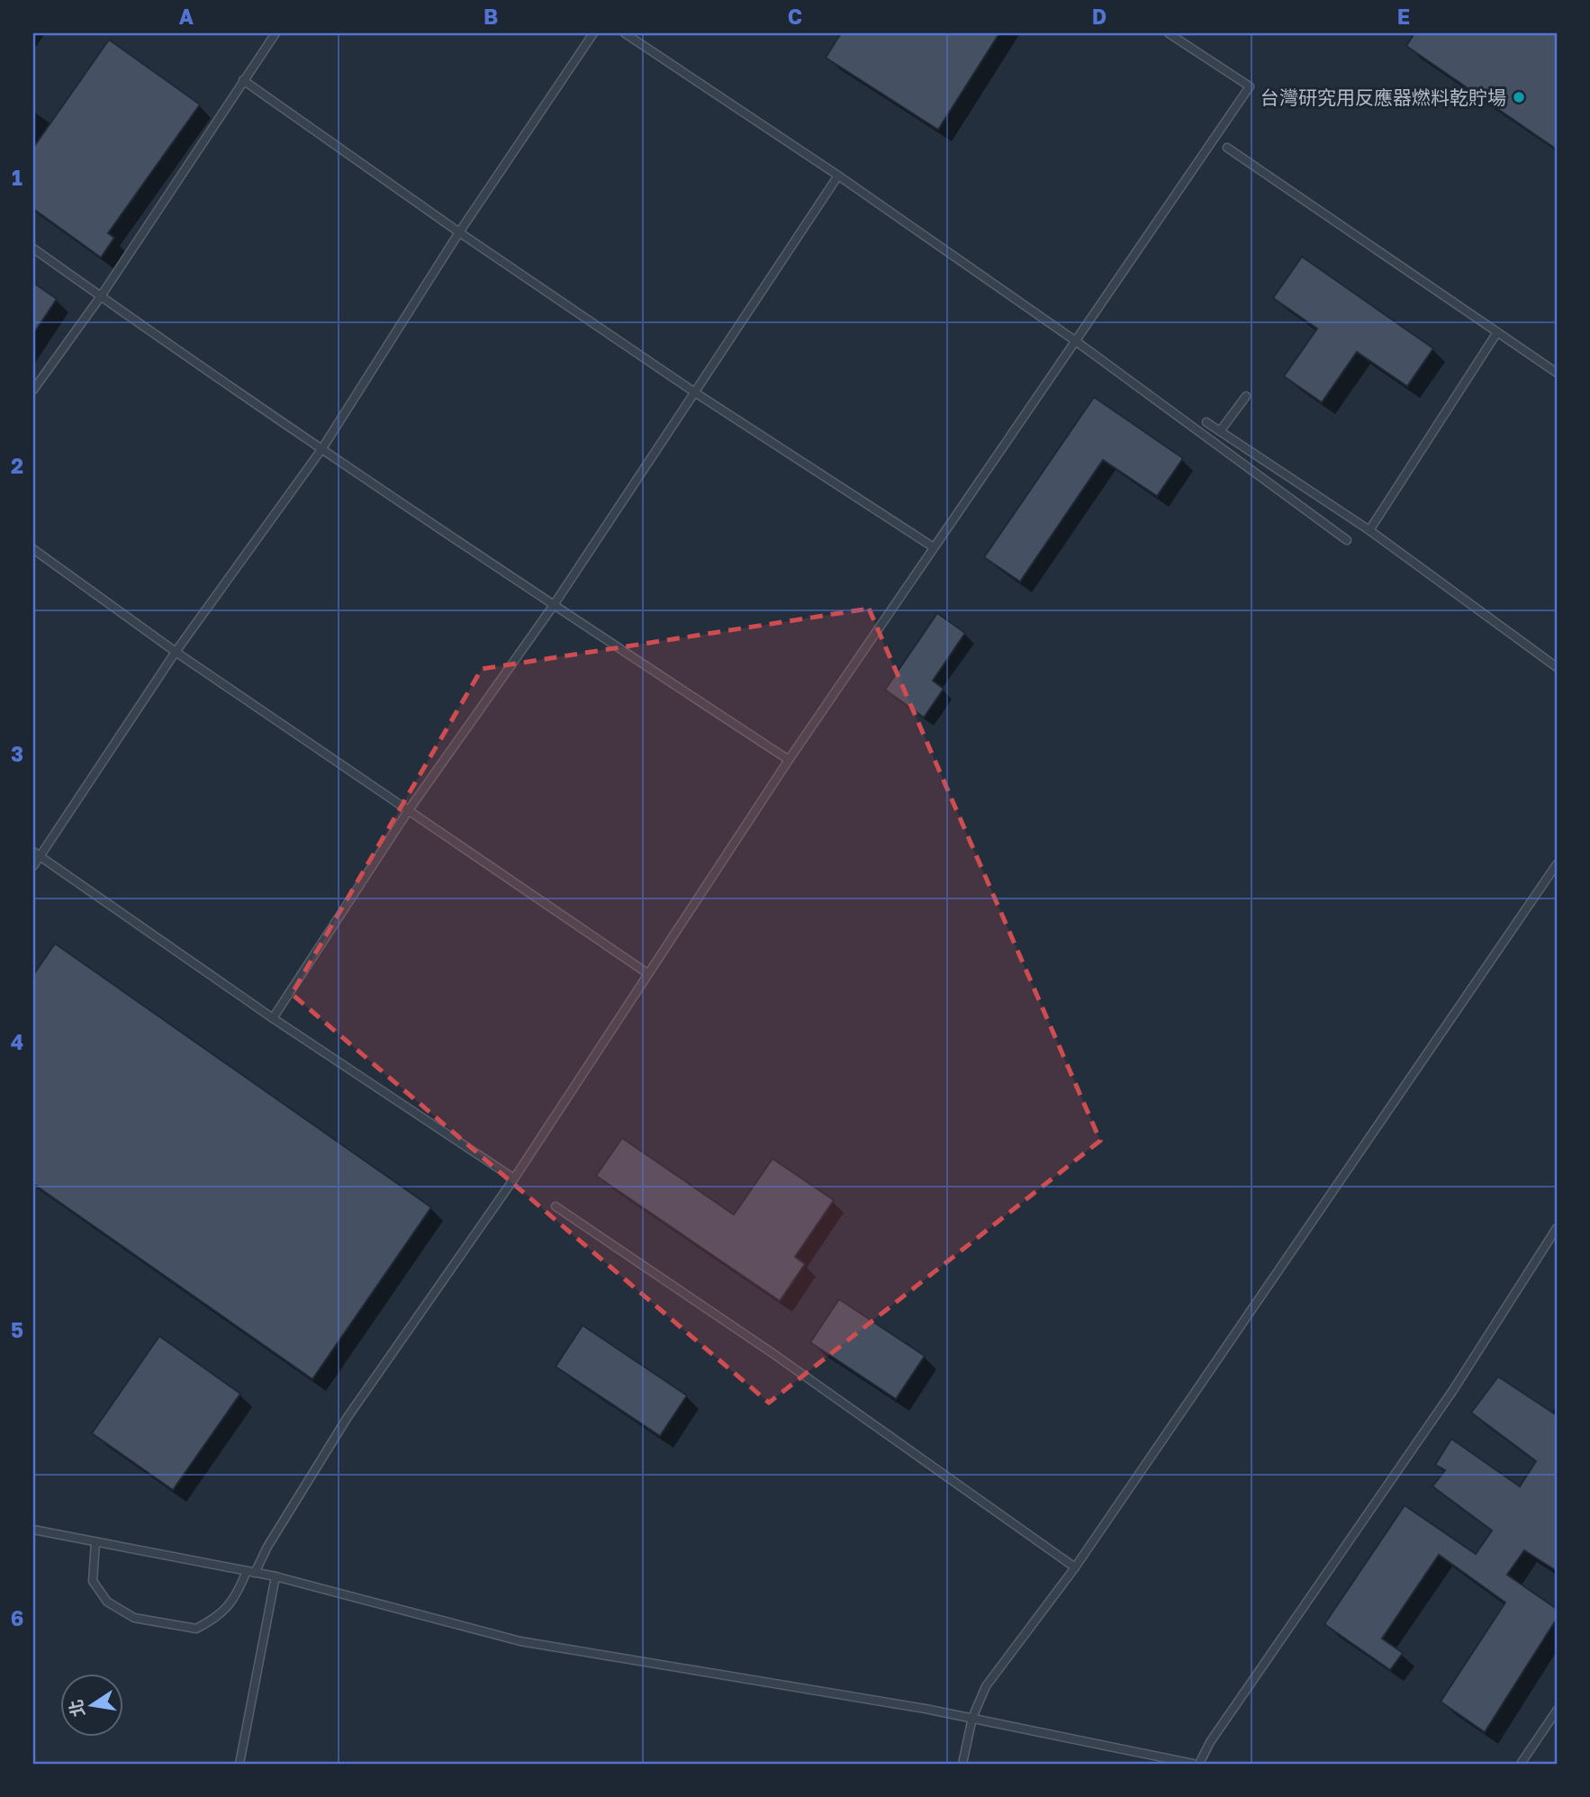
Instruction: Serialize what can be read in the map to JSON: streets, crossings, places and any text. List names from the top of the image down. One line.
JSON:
{"places":["台灣研究用反應器燃料乾貯場"],"north":"left","grid":{"columns":["A","B","C","D","E"],"rows":["1","2","3","4","5","6"]}}
